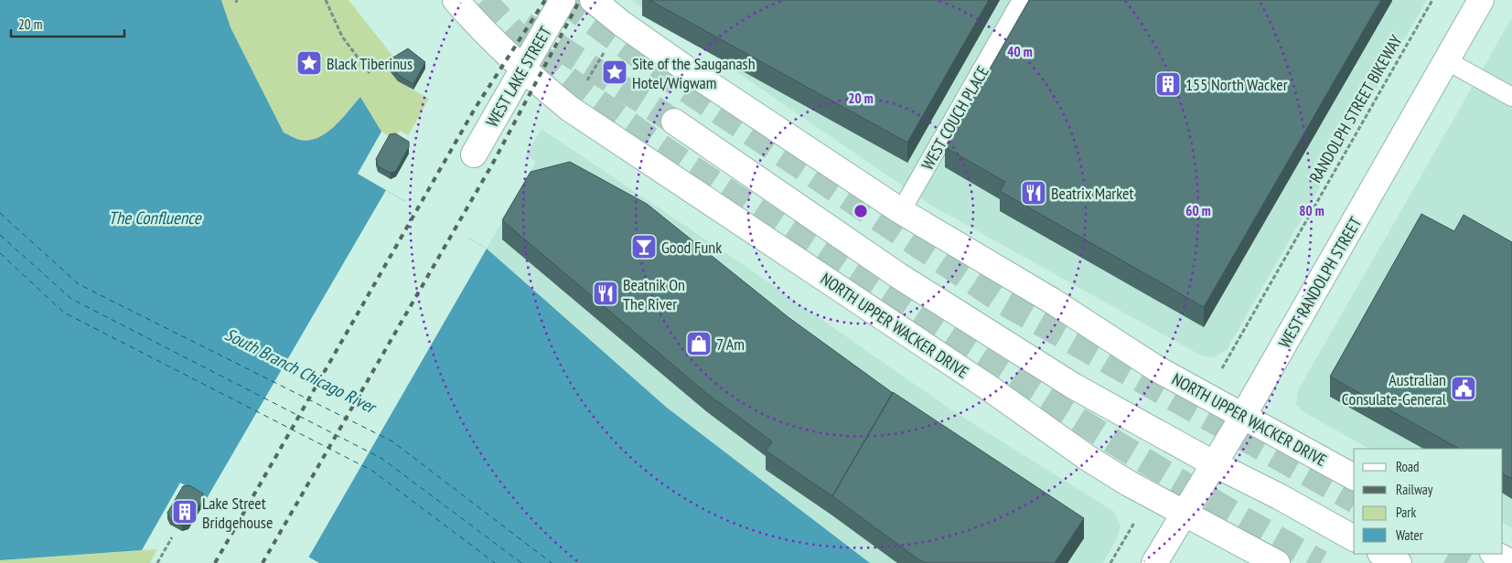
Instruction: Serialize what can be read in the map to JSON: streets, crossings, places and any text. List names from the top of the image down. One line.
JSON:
{"streets":{"main road":["WEST LAKE STREET","WEST RANDOLPH STREET","NORTH UPPER WACKER DRIVE"],"lane":["WEST COUCH PLACE"],"path":["RANDOLPH STREET BIKEWAY"]},"crossings":[["WEST LAKE STREET","NORTH UPPER WACKER DRIVE"],["RANDOLPH STREET BIKEWAY","NORTH UPPER WACKER DRIVE"],["WEST COUCH PLACE","NORTH UPPER WACKER DRIVE"],["WEST RANDOLPH STREET","NORTH UPPER WACKER DRIVE"]],"water":["The Confluence","South Branch Chicago River"],"places":{"place":["Black Tiberinus","Site of the Sauganash Hotel/Wigwam"],"building":["155 North Wacker","Lake Street Bridgehouse"],"restaurant":["Beatrix Market","Beatnik On The River"],"bar":["Good Funk"],"shop":["7 Am"],"public building":["Australian Consulate-General"]},"legend":["Road","Railway","Park","Water"],"scale_bar":"20 m","rings":["40 m","20 m","60 m","80 m"]}
